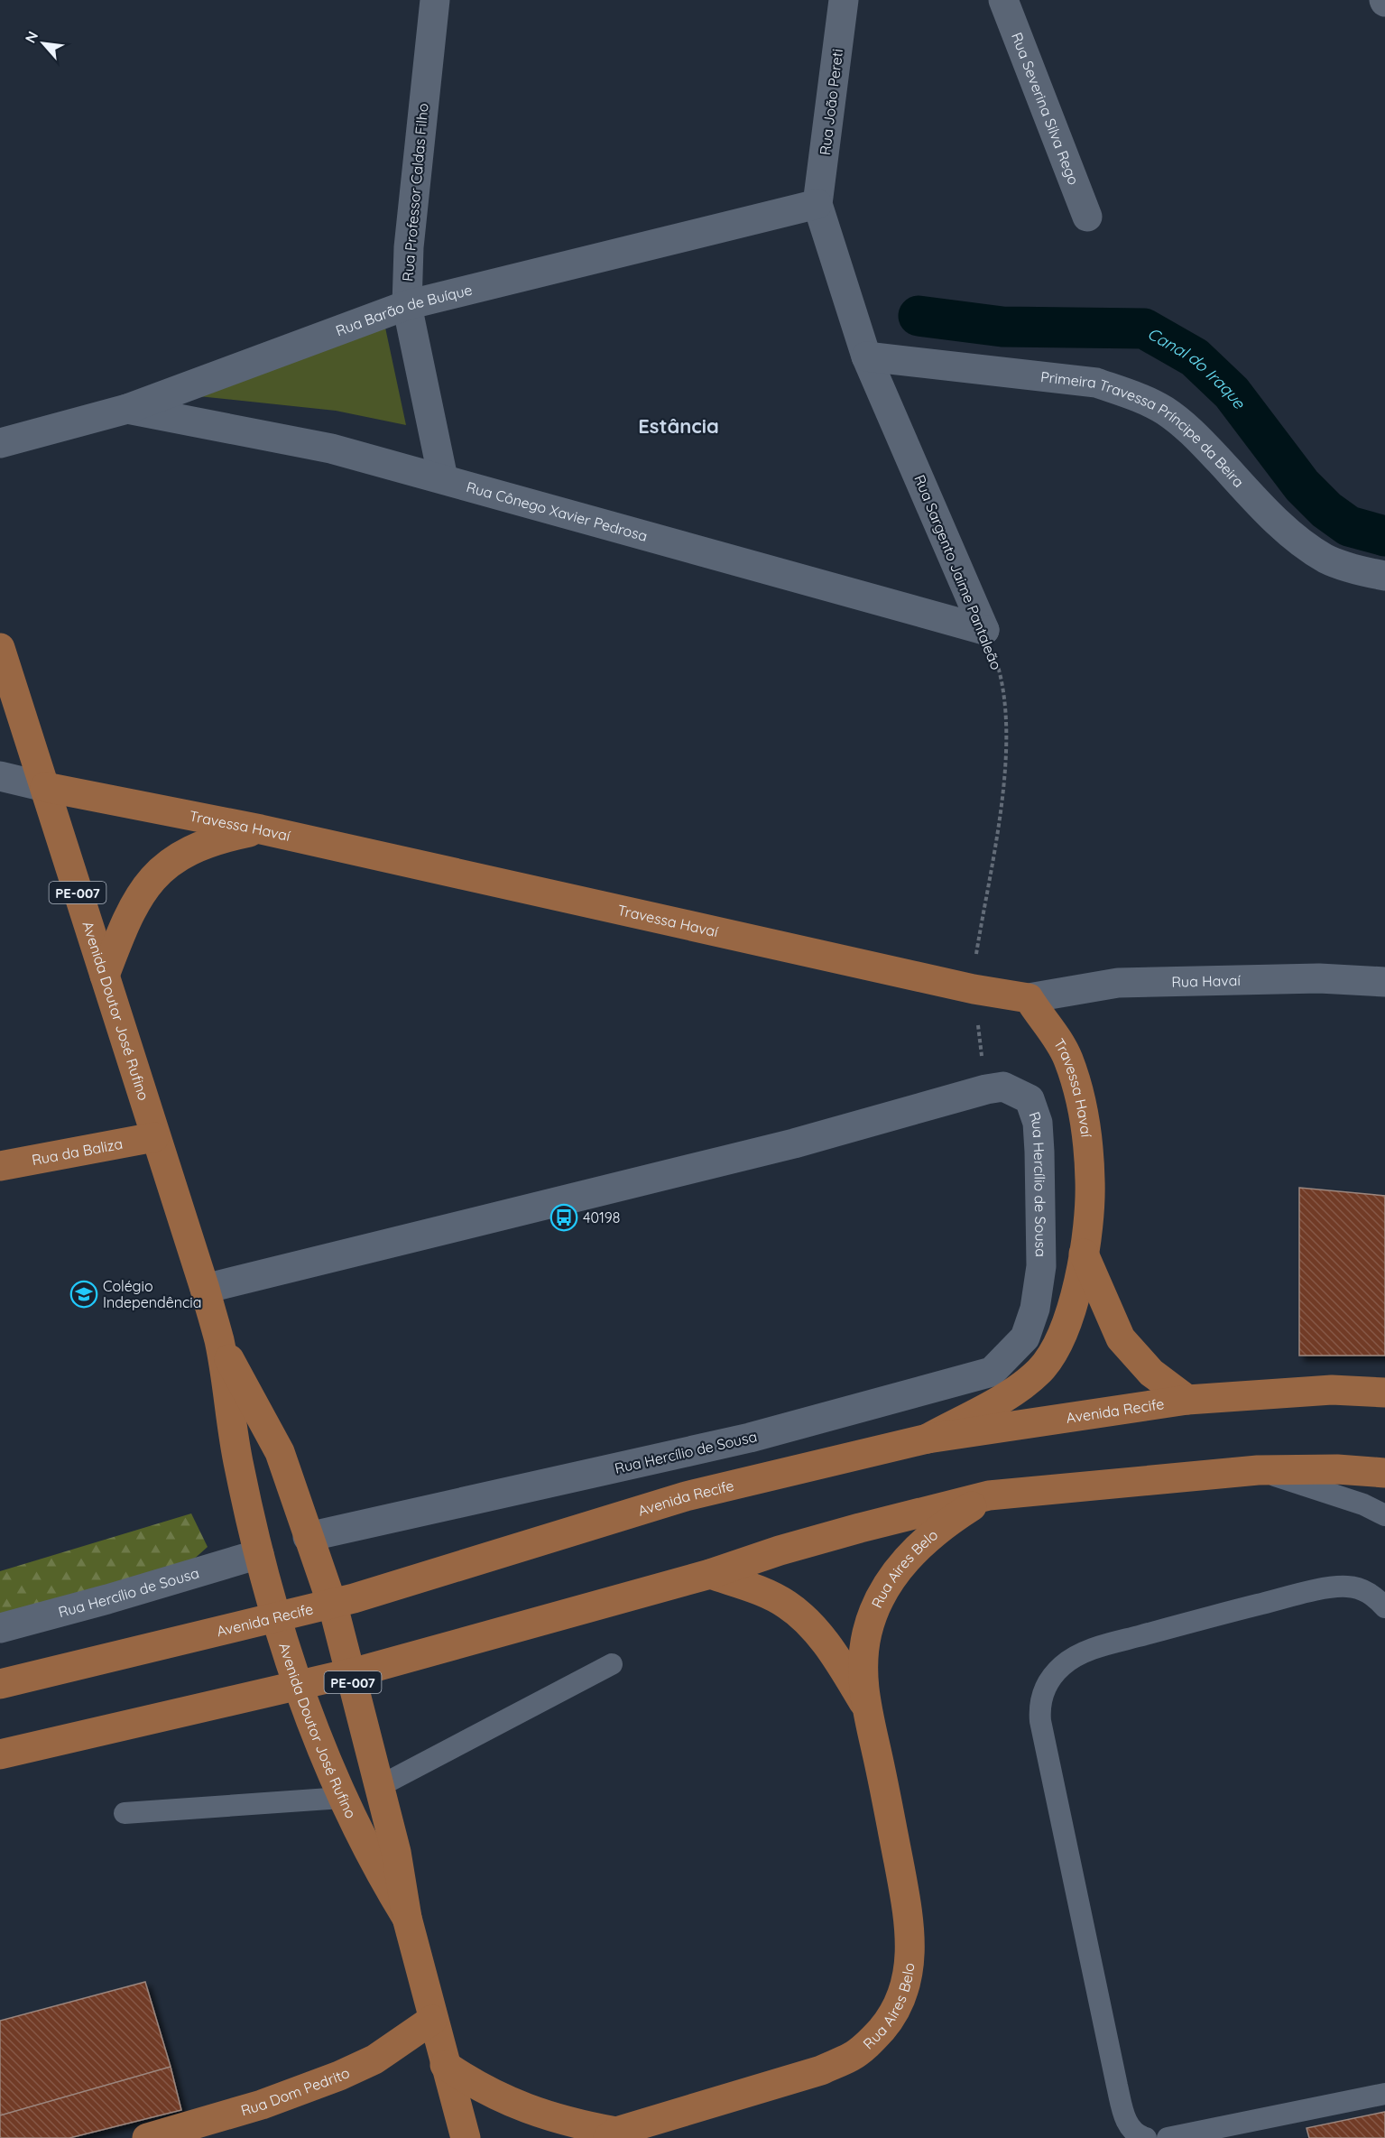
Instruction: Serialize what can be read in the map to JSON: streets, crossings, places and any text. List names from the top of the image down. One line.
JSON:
{"streets":{"main road":["Travessa Havaí","PE-007","Avenida Doutor José Rufino","Rua da Baliza","Avenida Recife","Rua Aires Belo","Rua Dom Pedrito"],"street":["Rua João Pereti","Rua Severina Silva Rego","Rua Professor Caldas Filho","Rua Barão de Buíque","Primeira Travessa Príncipe da Beira","Rua Cônego Xavier Pedrosa","Rua Sargento Jaime Pantaleão","Rua Havaí","Rua Hercílio de Sousa"]},"crossings":[["Rua João Pereti","Rua Barão de Buíque"],["Rua João Pereti","Rua Sargento Jaime Pantaleão"],["Rua Professor Caldas Filho","Rua Barão de Buíque"],["Rua Professor Caldas Filho","Rua Cônego Xavier Pedrosa"],["Rua Barão de Buíque","Rua Cônego Xavier Pedrosa"],["Rua Barão de Buíque","Rua Sargento Jaime Pantaleão"],["Primeira Travessa Príncipe da Beira","Rua Sargento Jaime Pantaleão"],["Rua Cônego Xavier Pedrosa","Rua Sargento Jaime Pantaleão"],["Rua Sargento Jaime Pantaleão","Travessa Havaí"],["Rua Sargento Jaime Pantaleão","Rua Hercílio de Sousa"],["Travessa Havaí","Rua Havaí"],["Travessa Havaí","Avenida Doutor José Rufino"],["Travessa Havaí","Avenida Recife"],["Avenida Doutor José Rufino","Rua da Baliza"],["Avenida Doutor José Rufino","Rua Hercílio de Sousa"],["Avenida Doutor José Rufino","Rua Aires Belo"],["Avenida Doutor José Rufino","Rua Dom Pedrito"]],"districts":["Estância"],"water":["Canal do Iraque"],"places":{"bus stop":["40198"],"school or university":["Colégio Independência"]},"north":"top left"}
